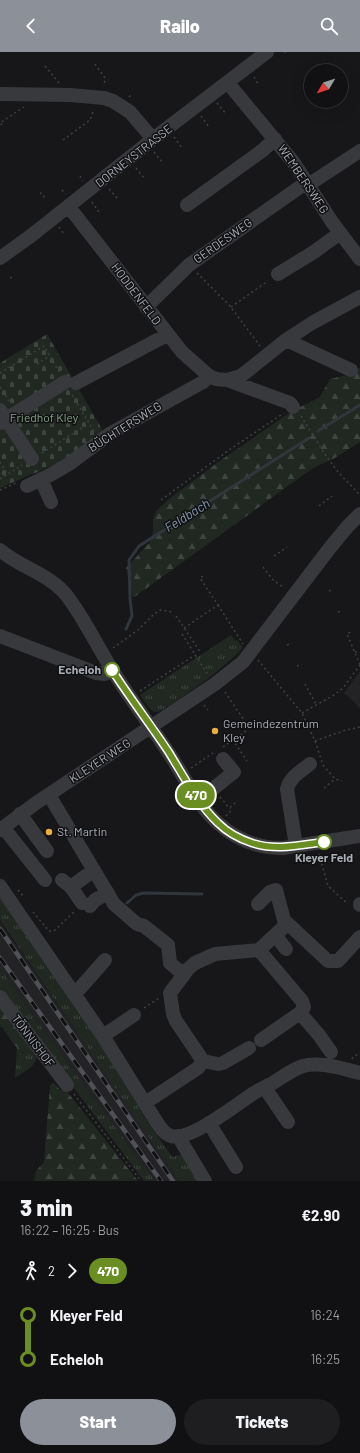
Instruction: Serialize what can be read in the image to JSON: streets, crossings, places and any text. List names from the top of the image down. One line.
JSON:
{"streets":{"street":["DORNEYSTRASSE","WEMBERSWEG","GERDESWEG","HODDENFELD","BÜCHTERSWEG","KLEYER WEG","TÖNNISHOF"]},"crossings":[["DORNEYSTRASSE","WEMBERSWEG"],["DORNEYSTRASSE","HODDENFELD"],["WEMBERSWEG","GERDESWEG"],["GERDESWEG","HODDENFELD"],["HODDENFELD","BÜCHTERSWEG"]],"water":["Feldbach"],"parks":["Friedhof Kley"],"places":["Echeloh","Gemeindezentrum Kley","St. Martin","Kleyer Feld"],"lines":["bus line 470"],"north":"bottom left","page":{"header":"Railo","on_map":"470","heading":["3 min","16:22 – 16:25 · Bus","€2.90"],"legs":["2","470"],"list":[{"name":"Kleyer Feld","value":"16:24"},{"name":"Echeloh","value":"16:25"}],"buttons":["Start","Tickets"]}}
